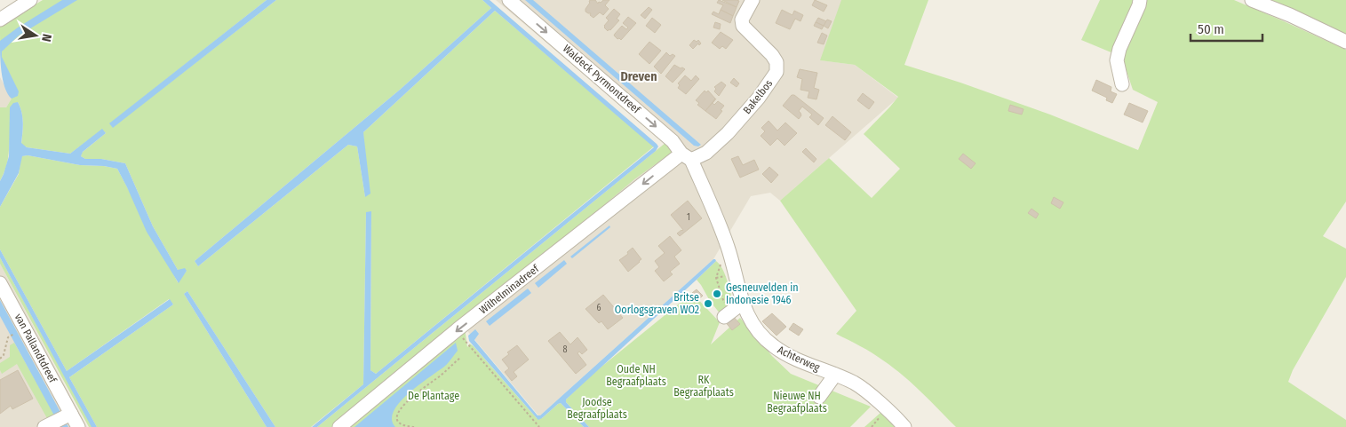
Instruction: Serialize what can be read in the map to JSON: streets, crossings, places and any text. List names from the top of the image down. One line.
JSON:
{"streets":{"street":["Waldeck Pyrmontdreef","Bakelbos","Wilhelminadreef","van Pallandtdreef","Achterweg"]},"crossings":[["Waldeck Pyrmontdreef","Bakelbos"],["Waldeck Pyrmontdreef","Wilhelminadreef"],["Waldeck Pyrmontdreef","Achterweg"],["Bakelbos","Wilhelminadreef"],["Bakelbos","Achterweg"],["Wilhelminadreef","Achterweg"]],"one_way":["Waldeck Pyrmontdreef","Wilhelminadreef"],"districts":["Dreven"],"parks":["Oude NH Begraafplaats","RK Begraafplaats","De Plantage","Nieuwe NH Begraafplaats","Joodse Begraafplaats"],"places":["Gesneuvelden in Indonesie 1946","Britse Oorlogsgraven WO2"],"house_numbers":["1","6","8"],"scale_bar":"50 m","north":"right"}
